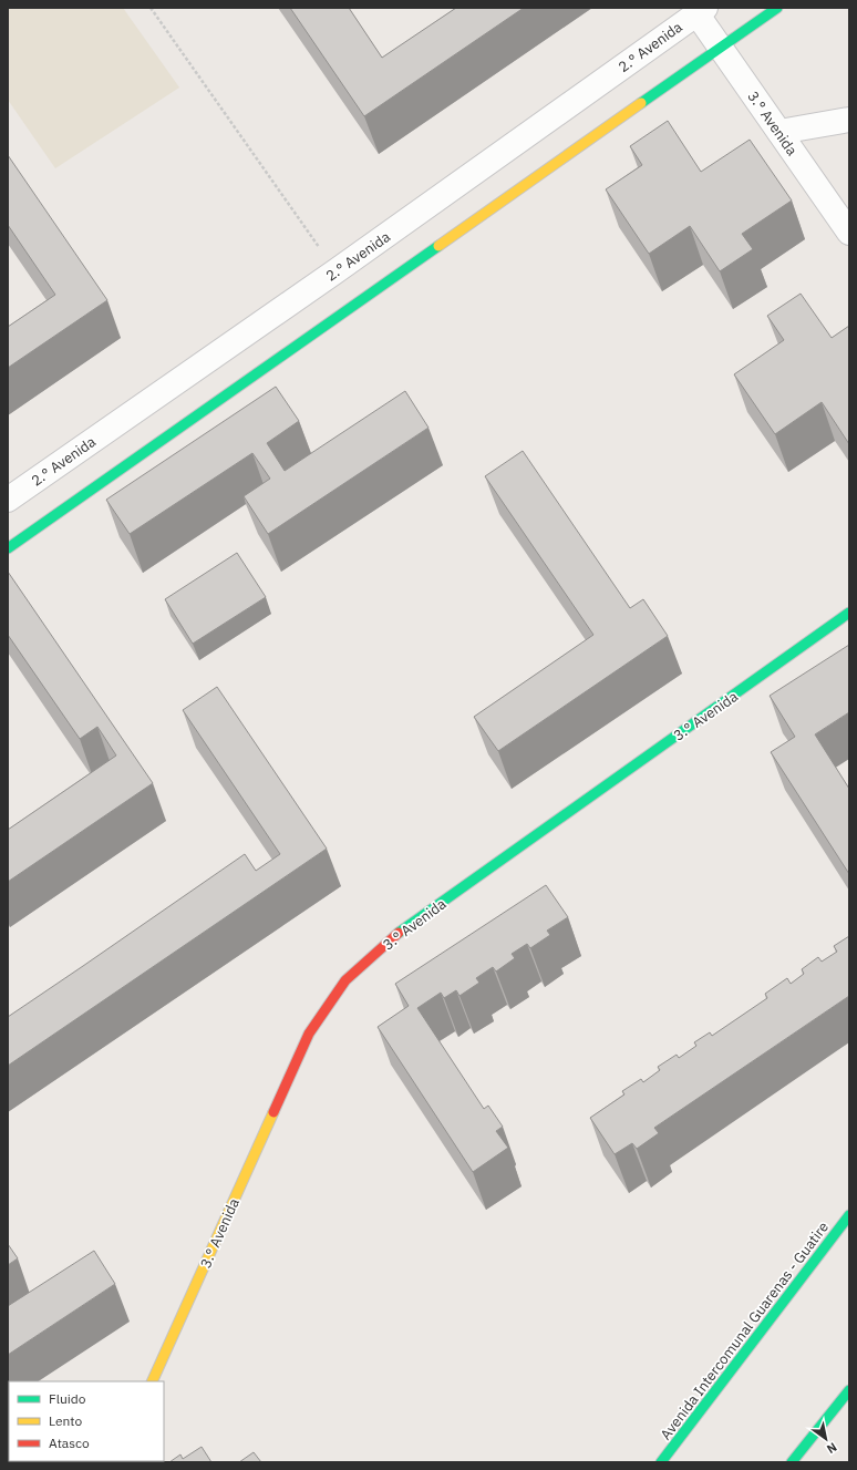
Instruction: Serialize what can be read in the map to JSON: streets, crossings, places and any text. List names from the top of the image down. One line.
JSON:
{"streets":{"street":["2.° Avenida","3.° Avenida","Avenida Intercomunal Guarenas - Guatire"]},"crossings":[["2.° Avenida","3.° Avenida"]],"legend":["Fluido","Lento","Atasco"],"north":"bottom right"}
